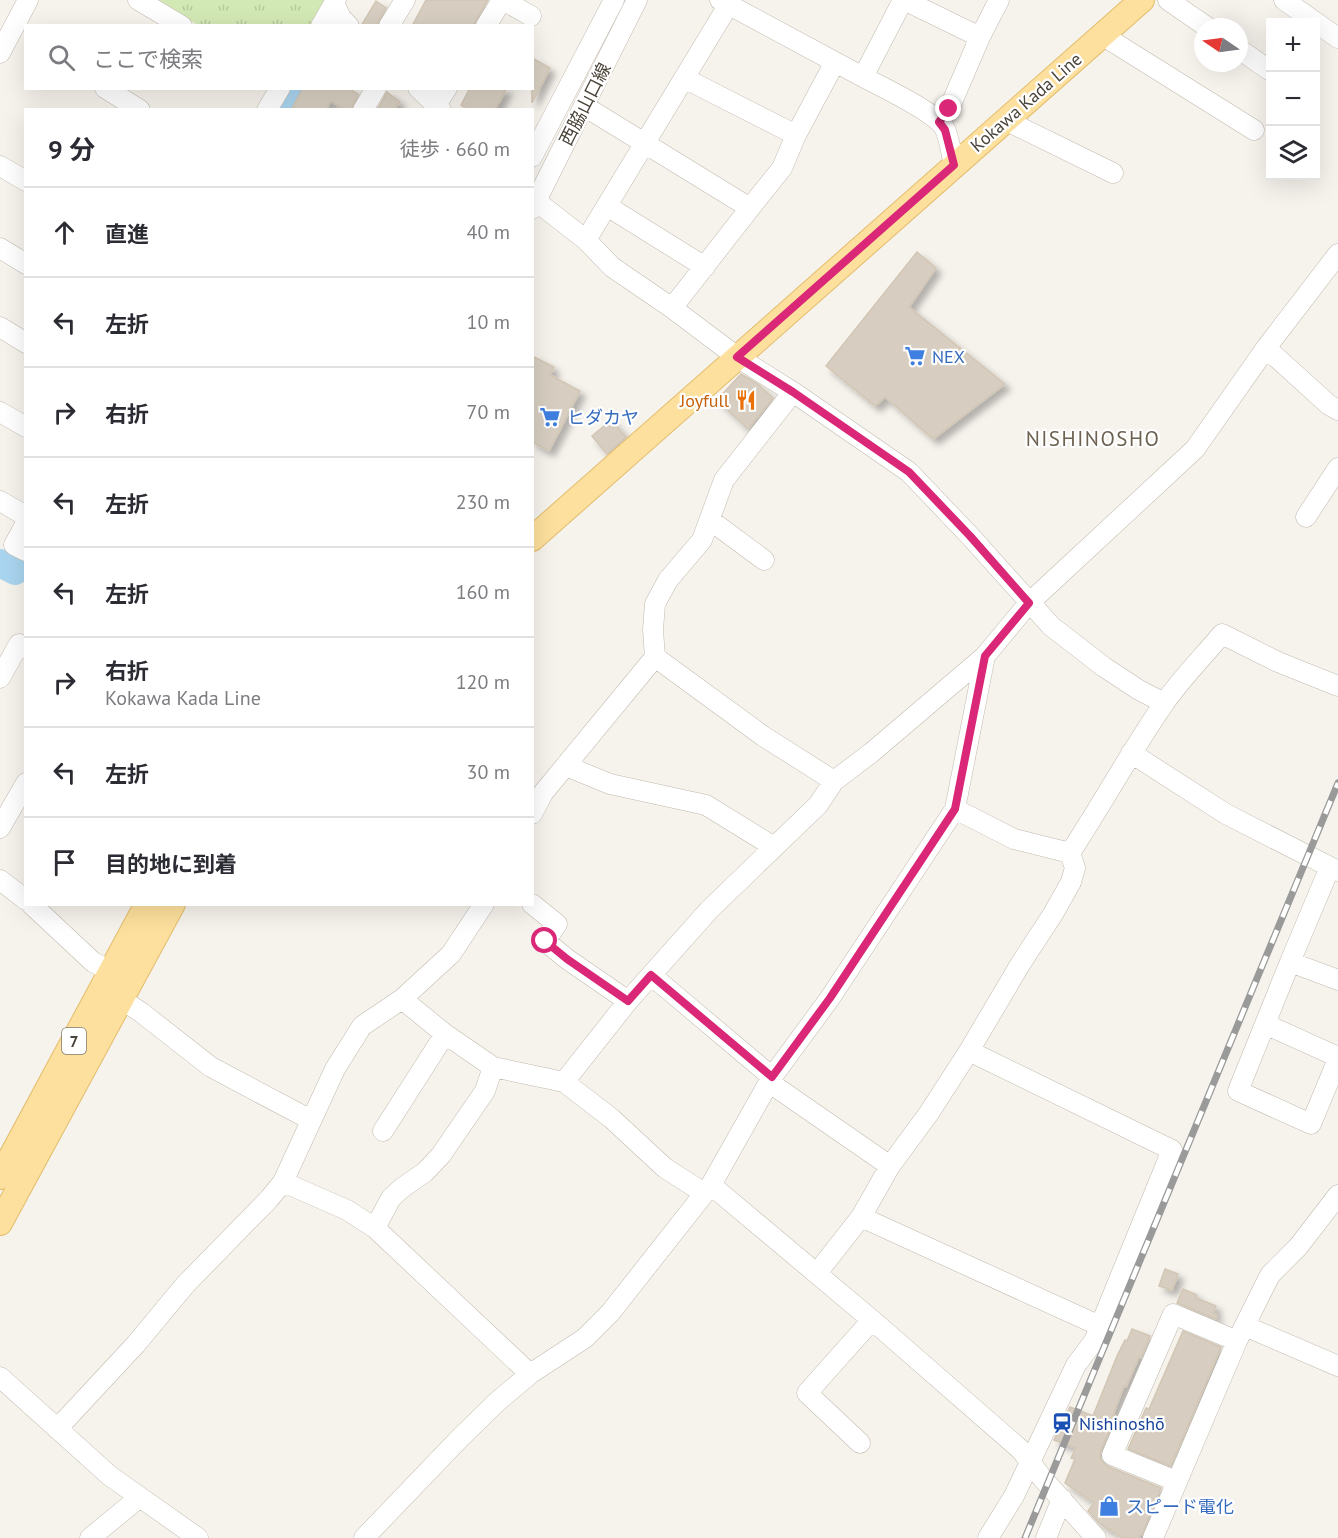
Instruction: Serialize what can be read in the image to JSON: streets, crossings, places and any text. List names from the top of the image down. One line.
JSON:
{"streets":{"main road":["Kokawa Kada Line","7"],"street":["西脇山口線"]},"districts":["NISHINOSHO"],"places":{"supermarket":["NEX","ヒダカヤ"],"restaurant":["Joyfull"],"station":["Nishinoshō"],"shop":["スピード電化"]},"north":"left","page":{"map_buttons":["+","−"],"search":"ここで検索","heading":["9 分","徒歩 · 660 m"],"list":[["直進","40 m"],["左折","10 m"],["右折","70 m"],["左折","230 m"],["左折","160 m"],["右折","Kokawa Kada Line","120 m"],["左折","30 m"],"目的地に到着"]}}
